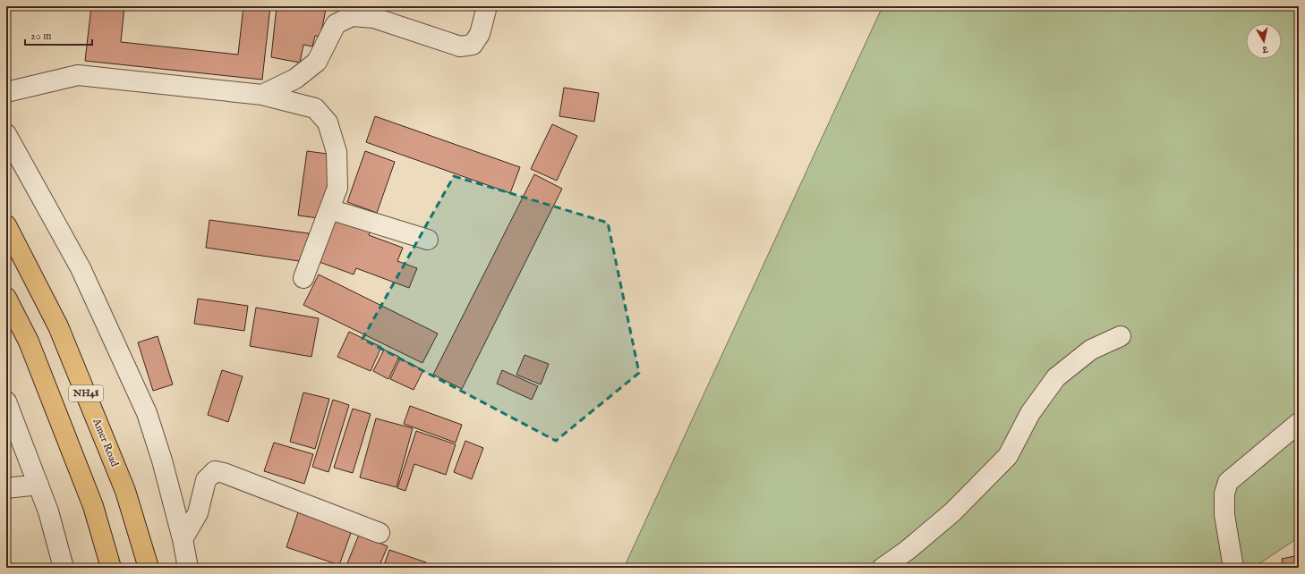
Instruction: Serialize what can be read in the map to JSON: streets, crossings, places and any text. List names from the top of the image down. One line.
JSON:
{"streets":{"highway":["NH48","Amer Road"]},"scale_bar":"20 m","north":"bottom"}
